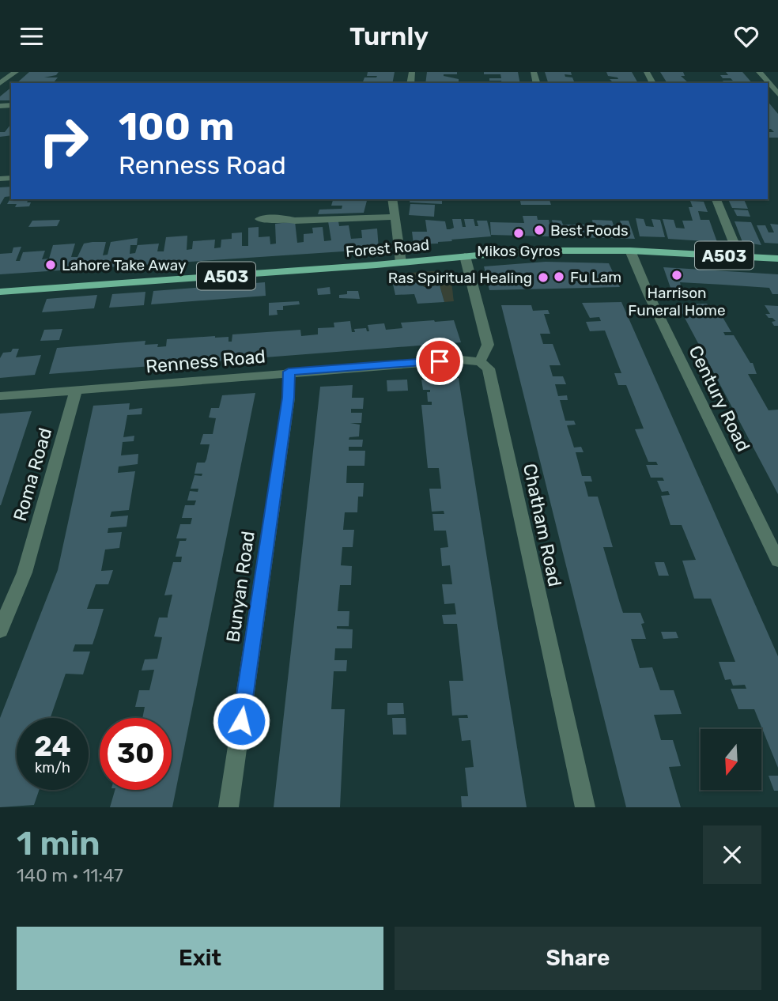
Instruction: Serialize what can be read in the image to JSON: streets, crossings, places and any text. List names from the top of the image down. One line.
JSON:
{"streets":{"main road":["Forest Road","A503"],"street":["Renness Road","Century Road","Roma Road","Chatham Road","Bunyan Road"]},"crossings":[["Forest Road","Century Road"],["Renness Road","Roma Road"],["Renness Road","Chatham Road"],["Renness Road","Bunyan Road"]],"places":["Best Foods","Mikos Gyros","Lahore Take Away","Harrison Funeral Home","Fu Lam","Ras Spiritual Healing"],"north":"bottom","page":{"header":"Turnly","turn":["100 m","Renness Road"],"speed":"24 km/h","limit":"30","heading":["1 min","140 m · 11:47"],"buttons":["Exit","Share"]}}
